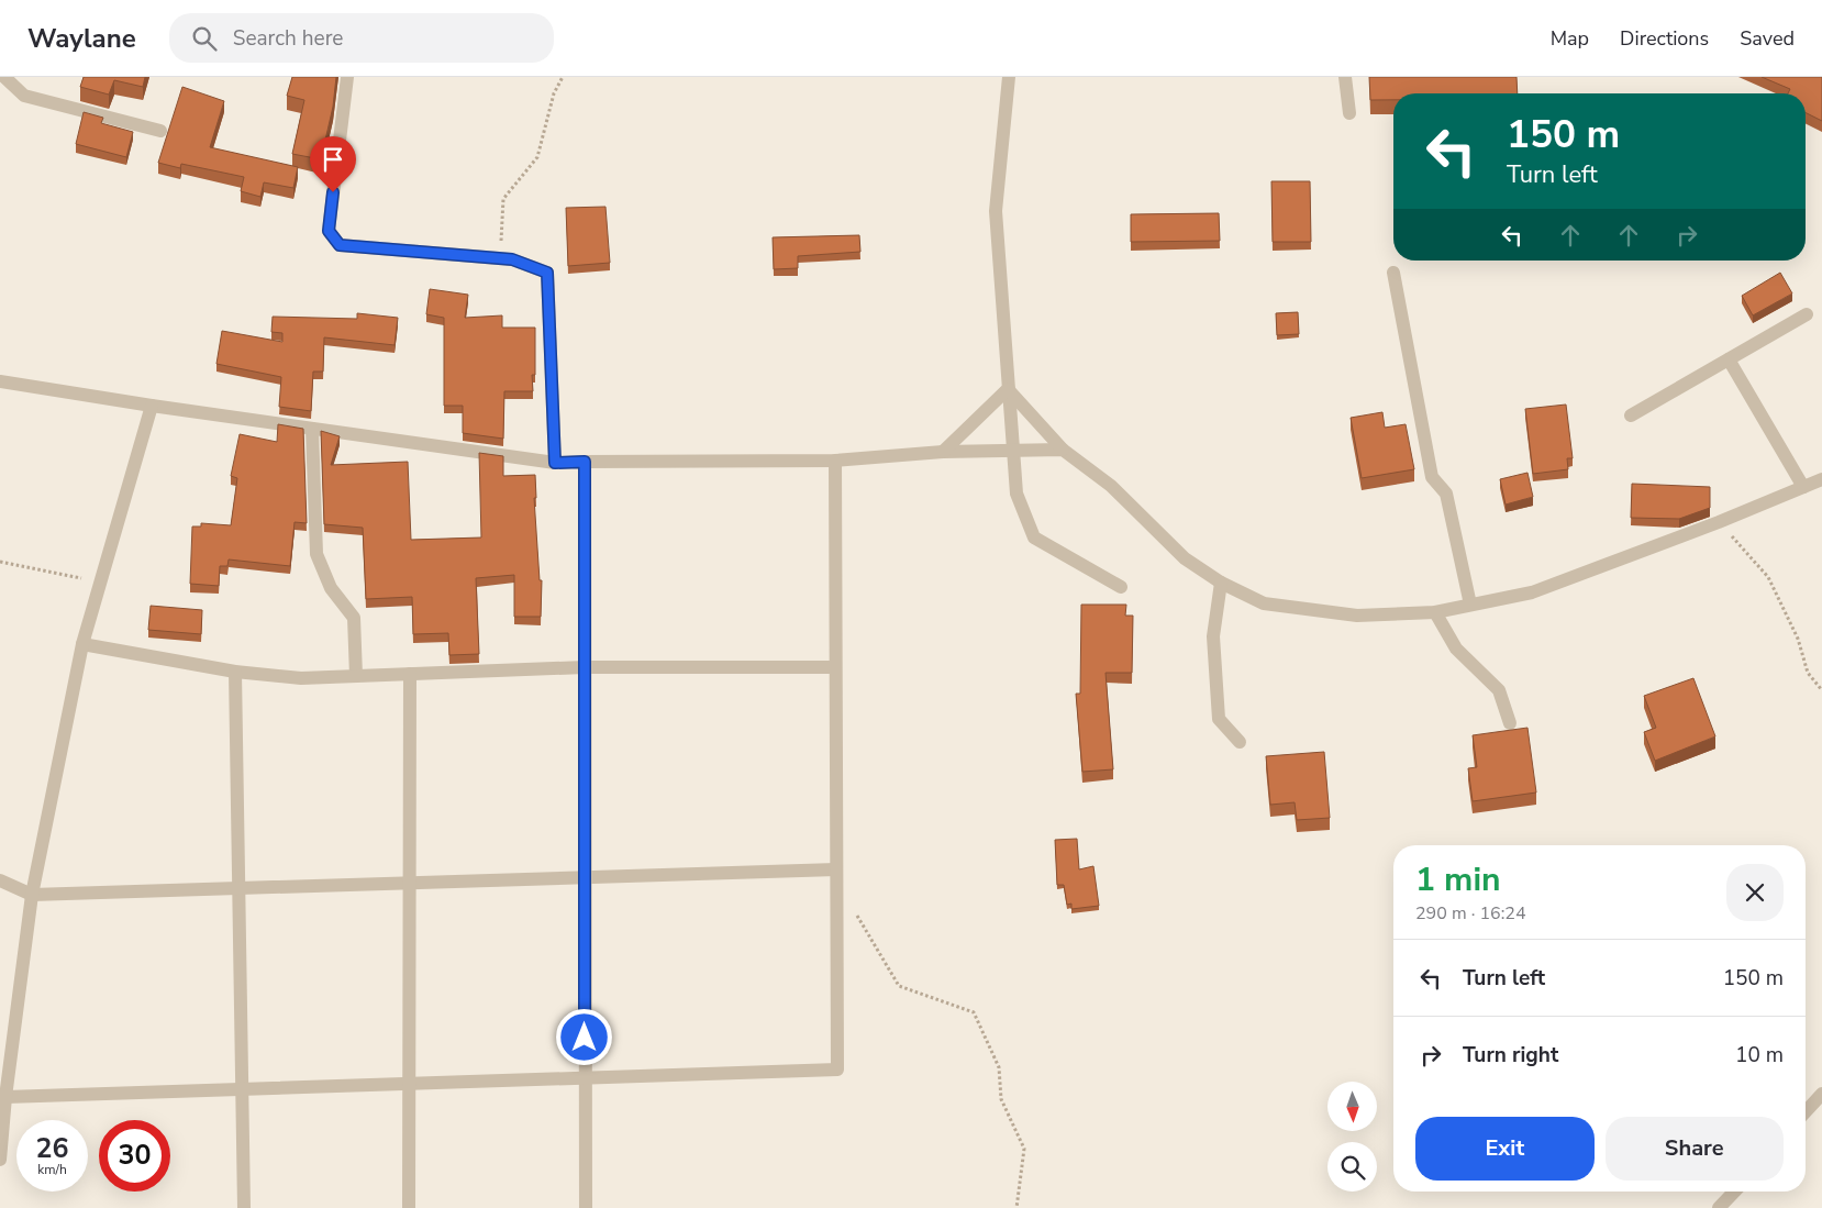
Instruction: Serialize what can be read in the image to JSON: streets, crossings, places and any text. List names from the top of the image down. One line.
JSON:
{"north":"bottom","page":{"header":"Waylane","search":"Search here","nav":["Map","Directions","Saved"],"turn":["150 m","Turn left"],"heading":["1 min","290 m · 16:24"],"list":[{"name":"Turn left","value":"150 m"},{"name":"Turn right","value":"10 m"}],"buttons":["Exit","Share"],"speed":"26 km/h","limit":"30"}}
